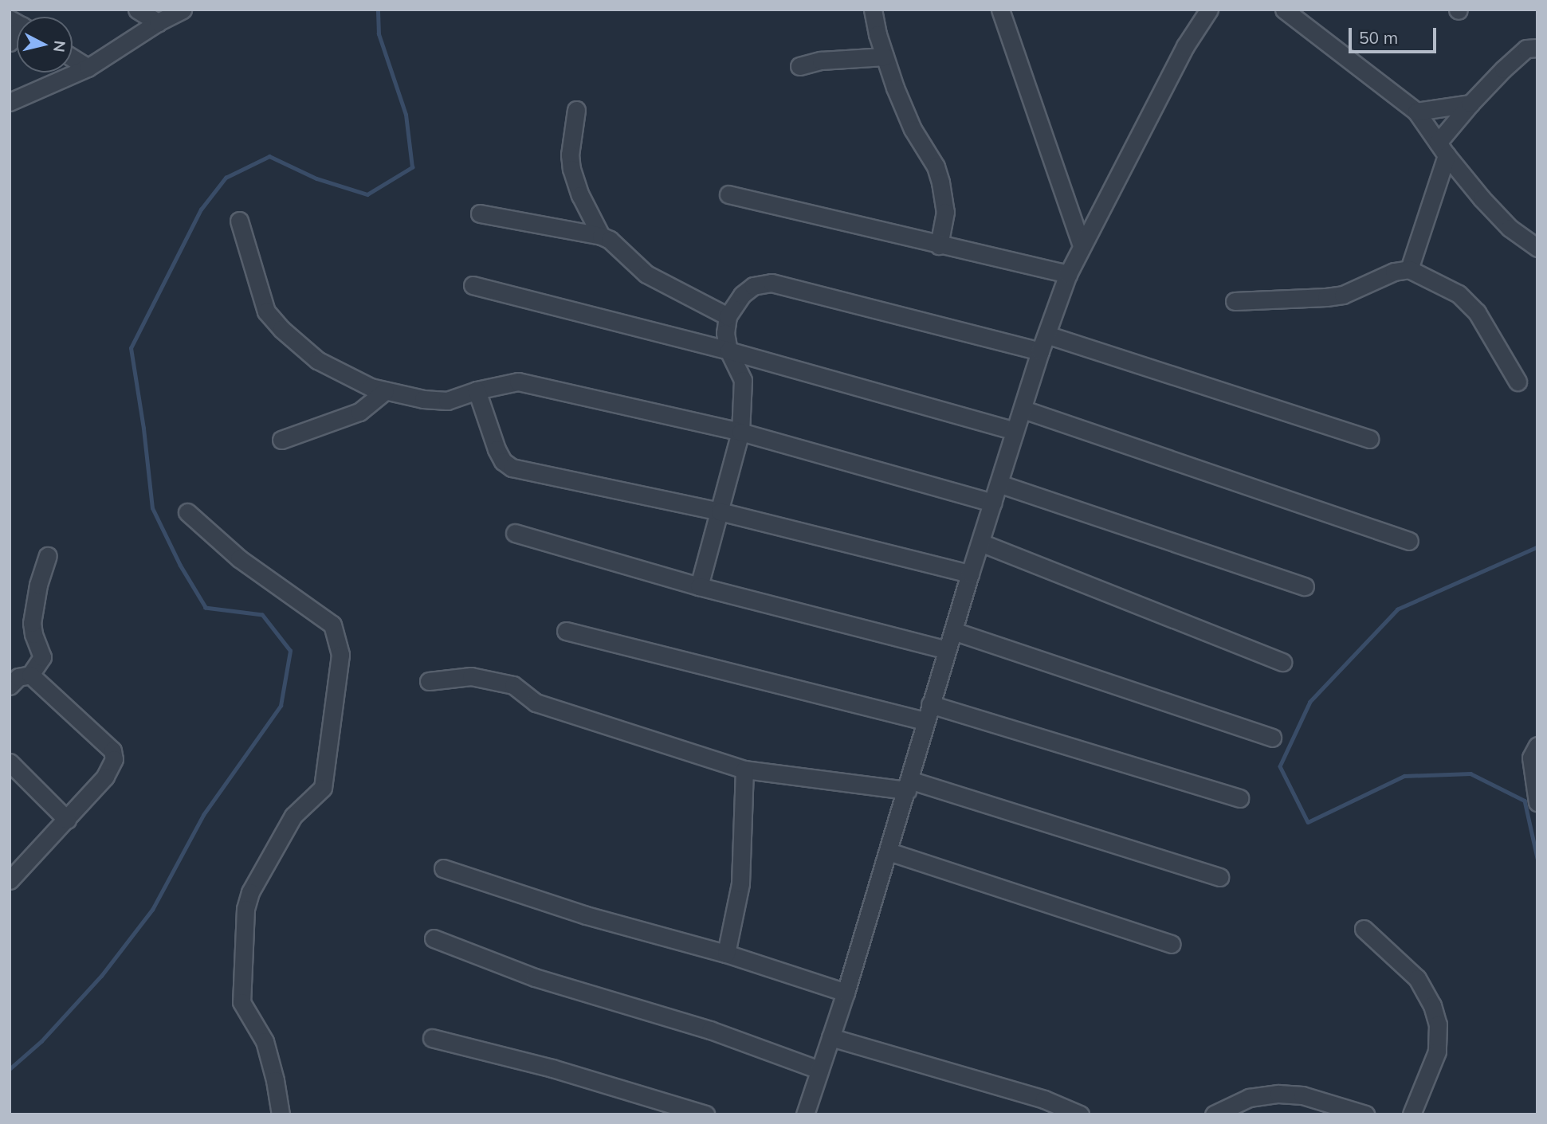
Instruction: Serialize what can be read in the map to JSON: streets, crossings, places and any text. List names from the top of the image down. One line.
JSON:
{"scale_bar":"50 m","north":"right"}
